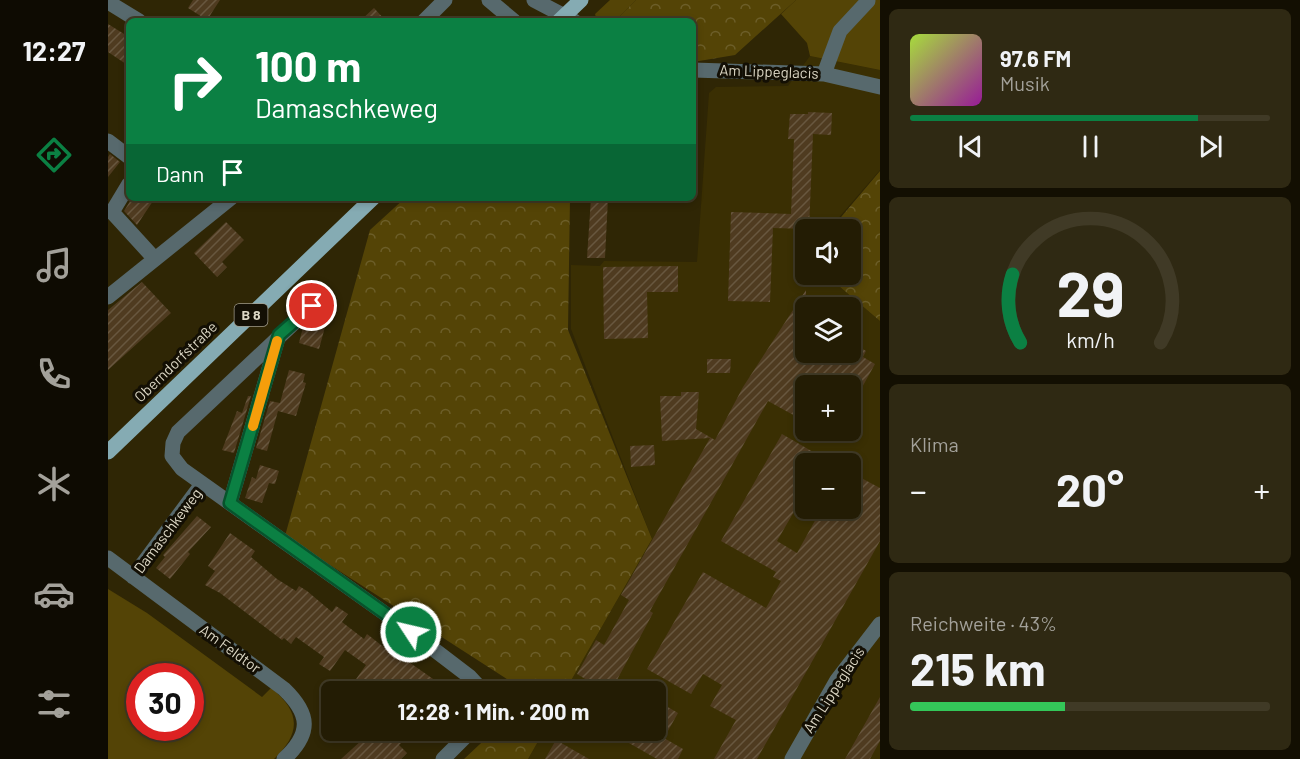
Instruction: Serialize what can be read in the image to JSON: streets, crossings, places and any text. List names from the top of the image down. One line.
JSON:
{"streets":{"main road":["B 8","Oberndorfstraße"],"street":["Am Lippeglacis","Damaschkeweg","Am Feldtor"]},"crossings":[["Damaschkeweg","Am Feldtor"]],"page":{"tabs":"12:27","turn":["100 m","Damaschkeweg"],"song":["97.6 FM","Musik"],"then":"Dann","map_buttons":["+","−"],"tile":["Klima",["Reichweite · 43%","215 km"]],"heat":["−","20°","+"],"limit":"30","trip":"12:28 · 1 Min. · 200 m","gauge":["29","km/h"]}}
